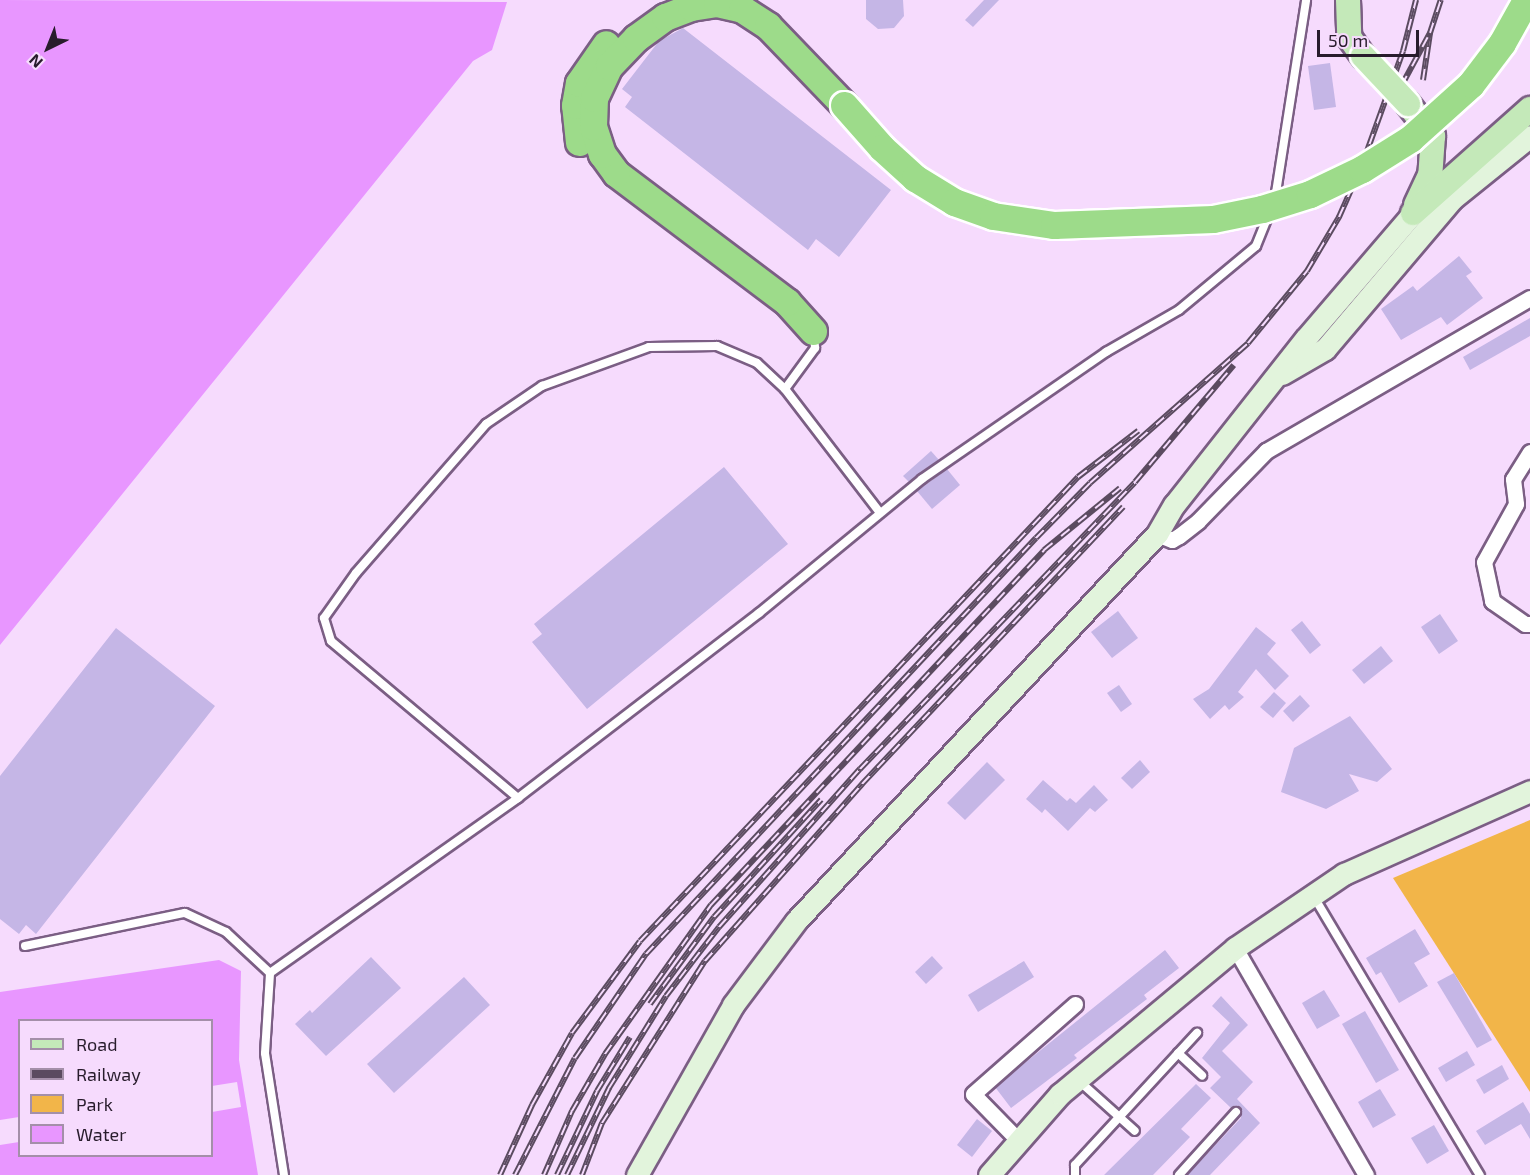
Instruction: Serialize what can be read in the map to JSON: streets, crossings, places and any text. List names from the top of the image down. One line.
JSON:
{"legend":["Road","Railway","Park","Water"],"scale_bar":"50 m","north":"bottom left"}
